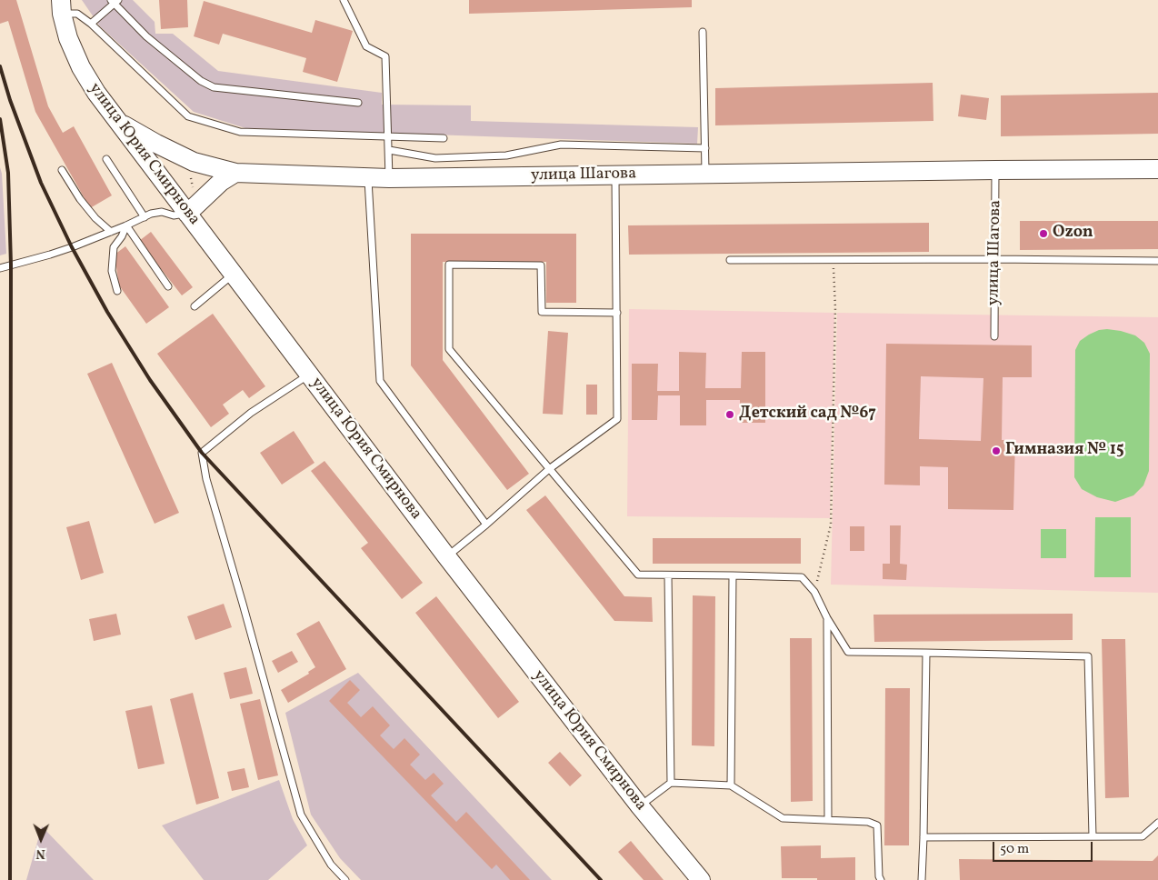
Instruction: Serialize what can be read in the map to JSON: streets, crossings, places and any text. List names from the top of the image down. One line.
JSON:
{"streets":{"main road":["улица Юрия Смирнова","улица Шагова"]},"crossings":[["улица Юрия Смирнова","улица Шагова"]],"places":["Ozon","Детский сад №67","Гимназия № 15"],"scale_bar":"50 m","north":"bottom"}
